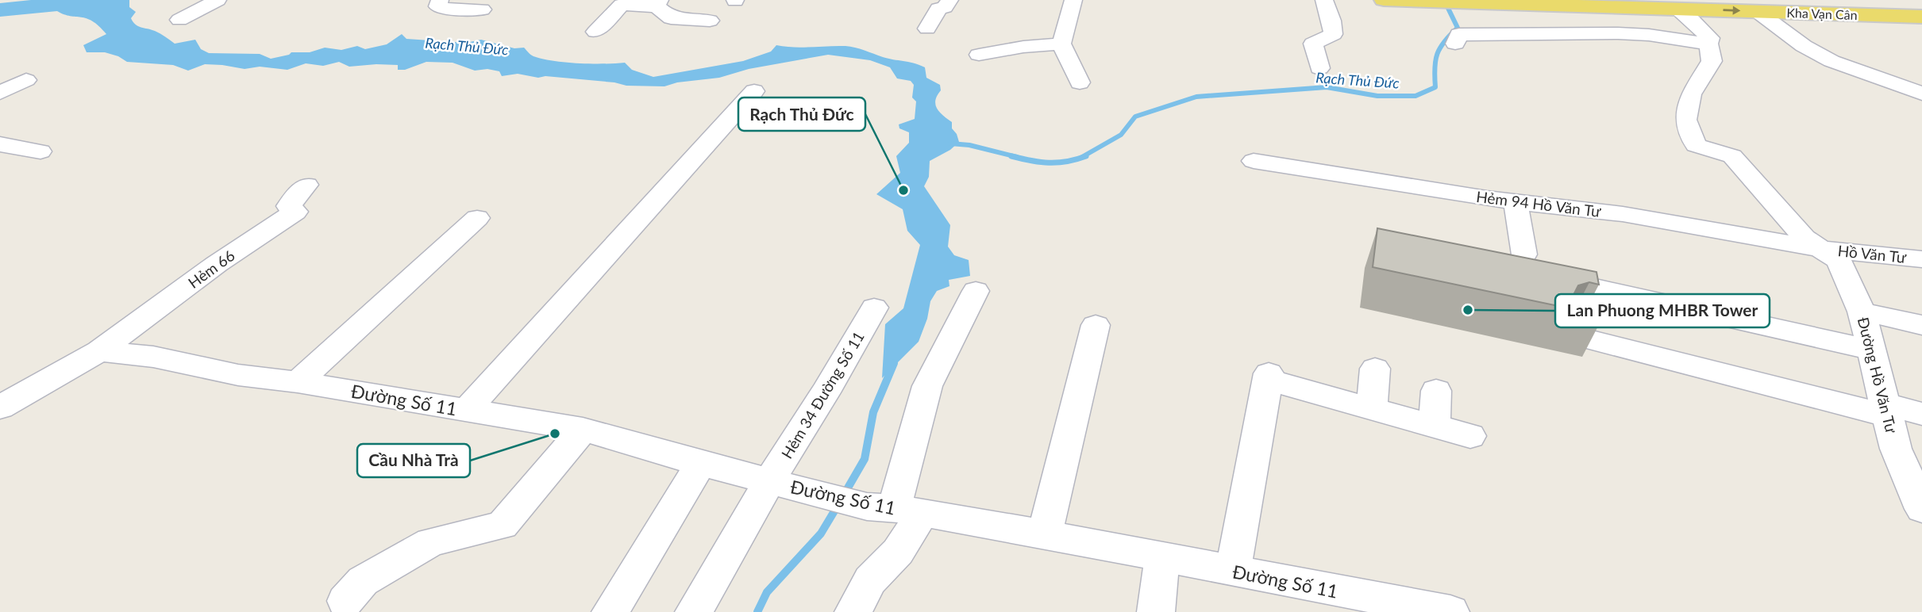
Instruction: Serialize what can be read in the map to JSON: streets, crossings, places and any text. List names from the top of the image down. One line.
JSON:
{"streets":{"main road":["Kha Vạn Cân"],"street":["Hẻm 94 Hồ Văn Tư","Hồ Văn Tư","Hẻm 66","Đường Hồ Văn Tư","Hẻm 34 Đường Số 11","Đường Số 11"]},"crossings":[["Hẻm 94 Hồ Văn Tư","Hồ Văn Tư"],["Hẻm 94 Hồ Văn Tư","Đường Hồ Văn Tư"],["Hồ Văn Tư","Đường Hồ Văn Tư"],["Hẻm 66","Đường Số 11"],["Hẻm 34 Đường Số 11","Đường Số 11"]],"water":["Rạch Thủ Đức"],"places":["Rạch Thủ Đức","Lan Phuong MHBR Tower","Cầu Nhà Trà"]}
